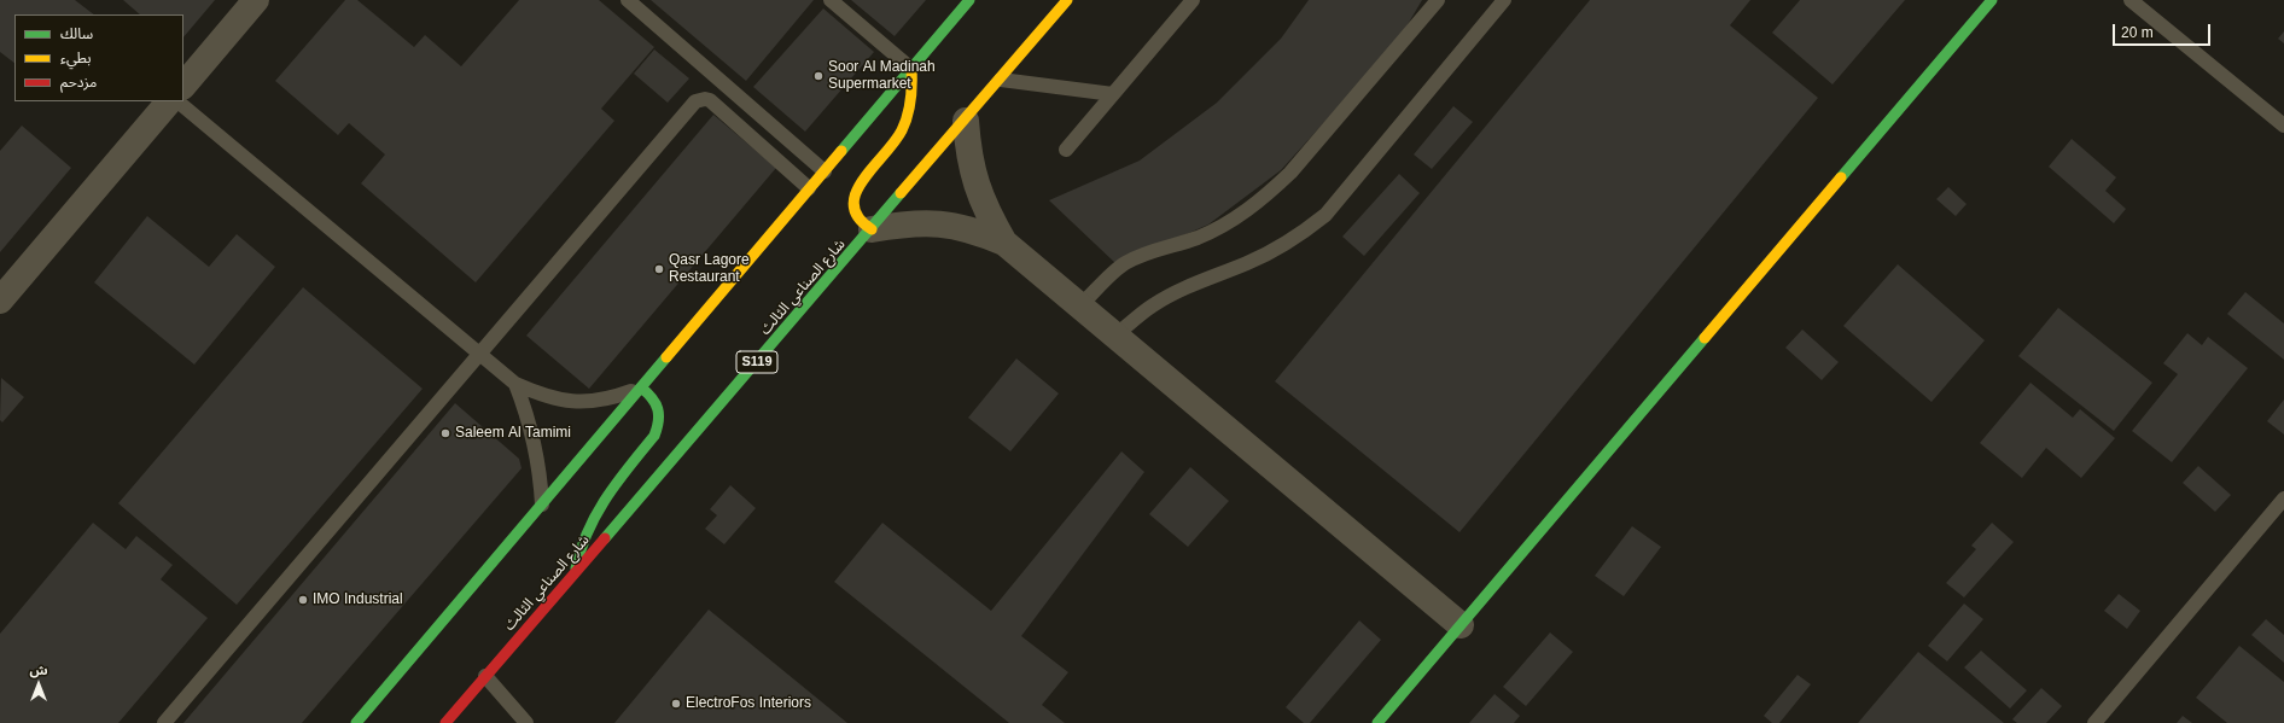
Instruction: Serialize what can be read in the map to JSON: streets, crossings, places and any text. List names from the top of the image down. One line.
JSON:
{"streets":{"main road":["شارع الصناعي الثالث","S119"]},"places":["Soor Al Madinah Supermarket","Qasr Lagore Restaurant","Saleem Al Tamimi","IMO Industrial","ElectroFos Interiors"],"legend":["سالك","بطيء","مزدحم"],"scale_bar":"20 m","north":"top"}
